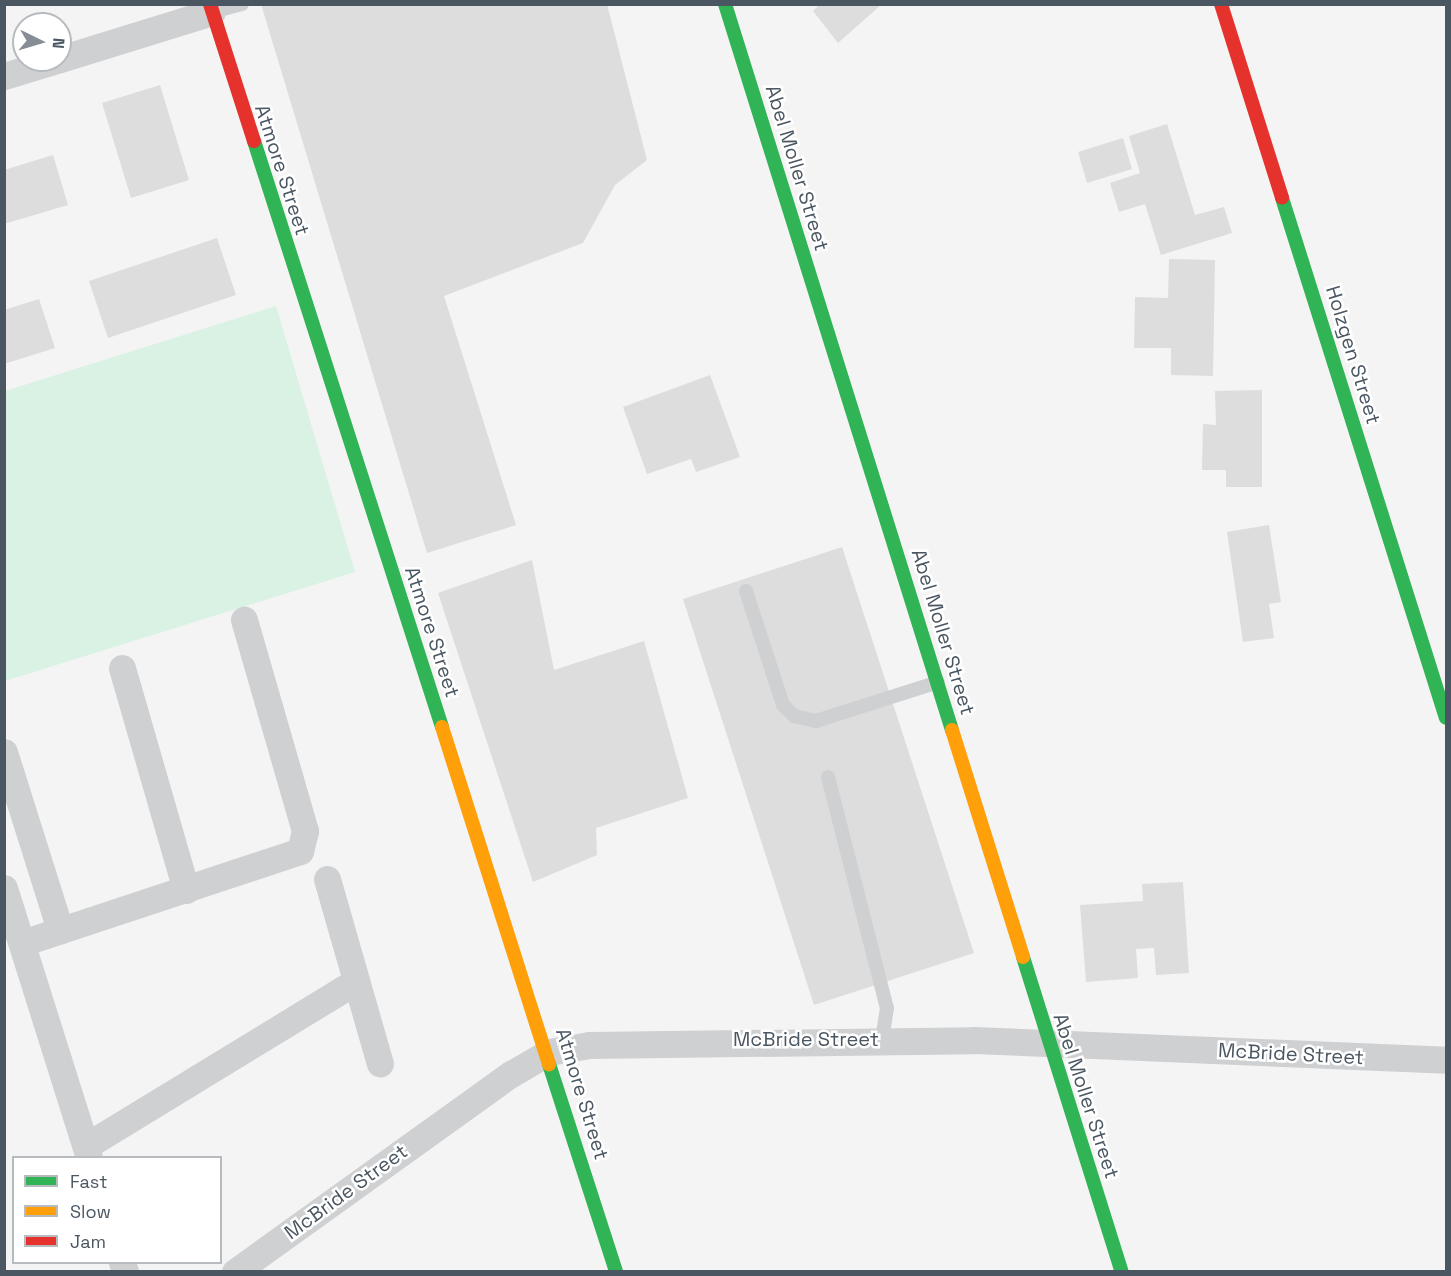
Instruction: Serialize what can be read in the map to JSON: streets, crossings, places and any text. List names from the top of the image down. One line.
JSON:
{"streets":{"street":["Abel Moller Street","Atmore Street","Holzgen Street","McBride Street"]},"crossings":[["Abel Moller Street","McBride Street"],["Atmore Street","McBride Street"]],"legend":["Fast","Slow","Jam"],"north":"right"}
